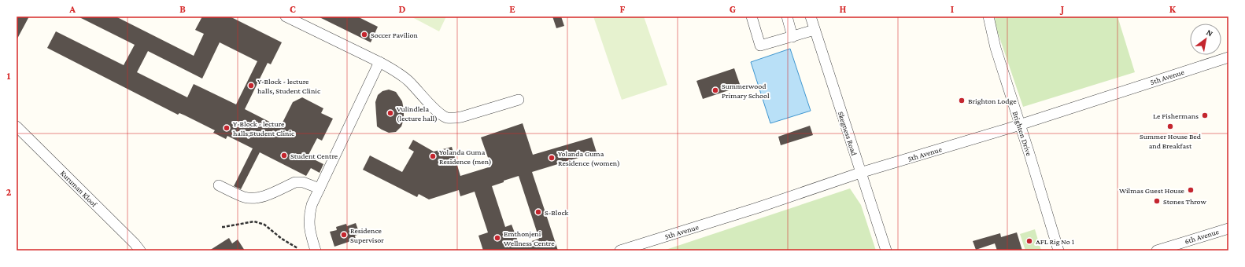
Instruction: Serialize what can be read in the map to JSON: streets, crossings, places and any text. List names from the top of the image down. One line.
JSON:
{"streets":{"street":["5th Avenue","Skegness Road","Brighton Drive","Kuruman Kloof","6th Avenue"]},"crossings":[["5th Avenue","Skegness Road"],["5th Avenue","Brighton Drive"]],"places":["Soccer Pavilion","Y-Block - lecture halls, Student Clinic","Summerwood Primary School","Brighton Lodge","Vulindlela (lecture hall)","Le Fishermans","Summer House Bed and Breakfast","Y-Block - lecture halls;Student Clinic","Student Centre","Yolanda Guma Residence (men)","Yolanda Guma Residence (women)","Wilmas Guest House","Stones Throw","S-Block","Residence Supervisor","Emthonjeni Wellness Centre","AFL Rig No 1"],"north":"top right","grid":{"columns":["A","B","C","D","E","F","G","H","I","J","K"],"rows":["1","2"]}}
